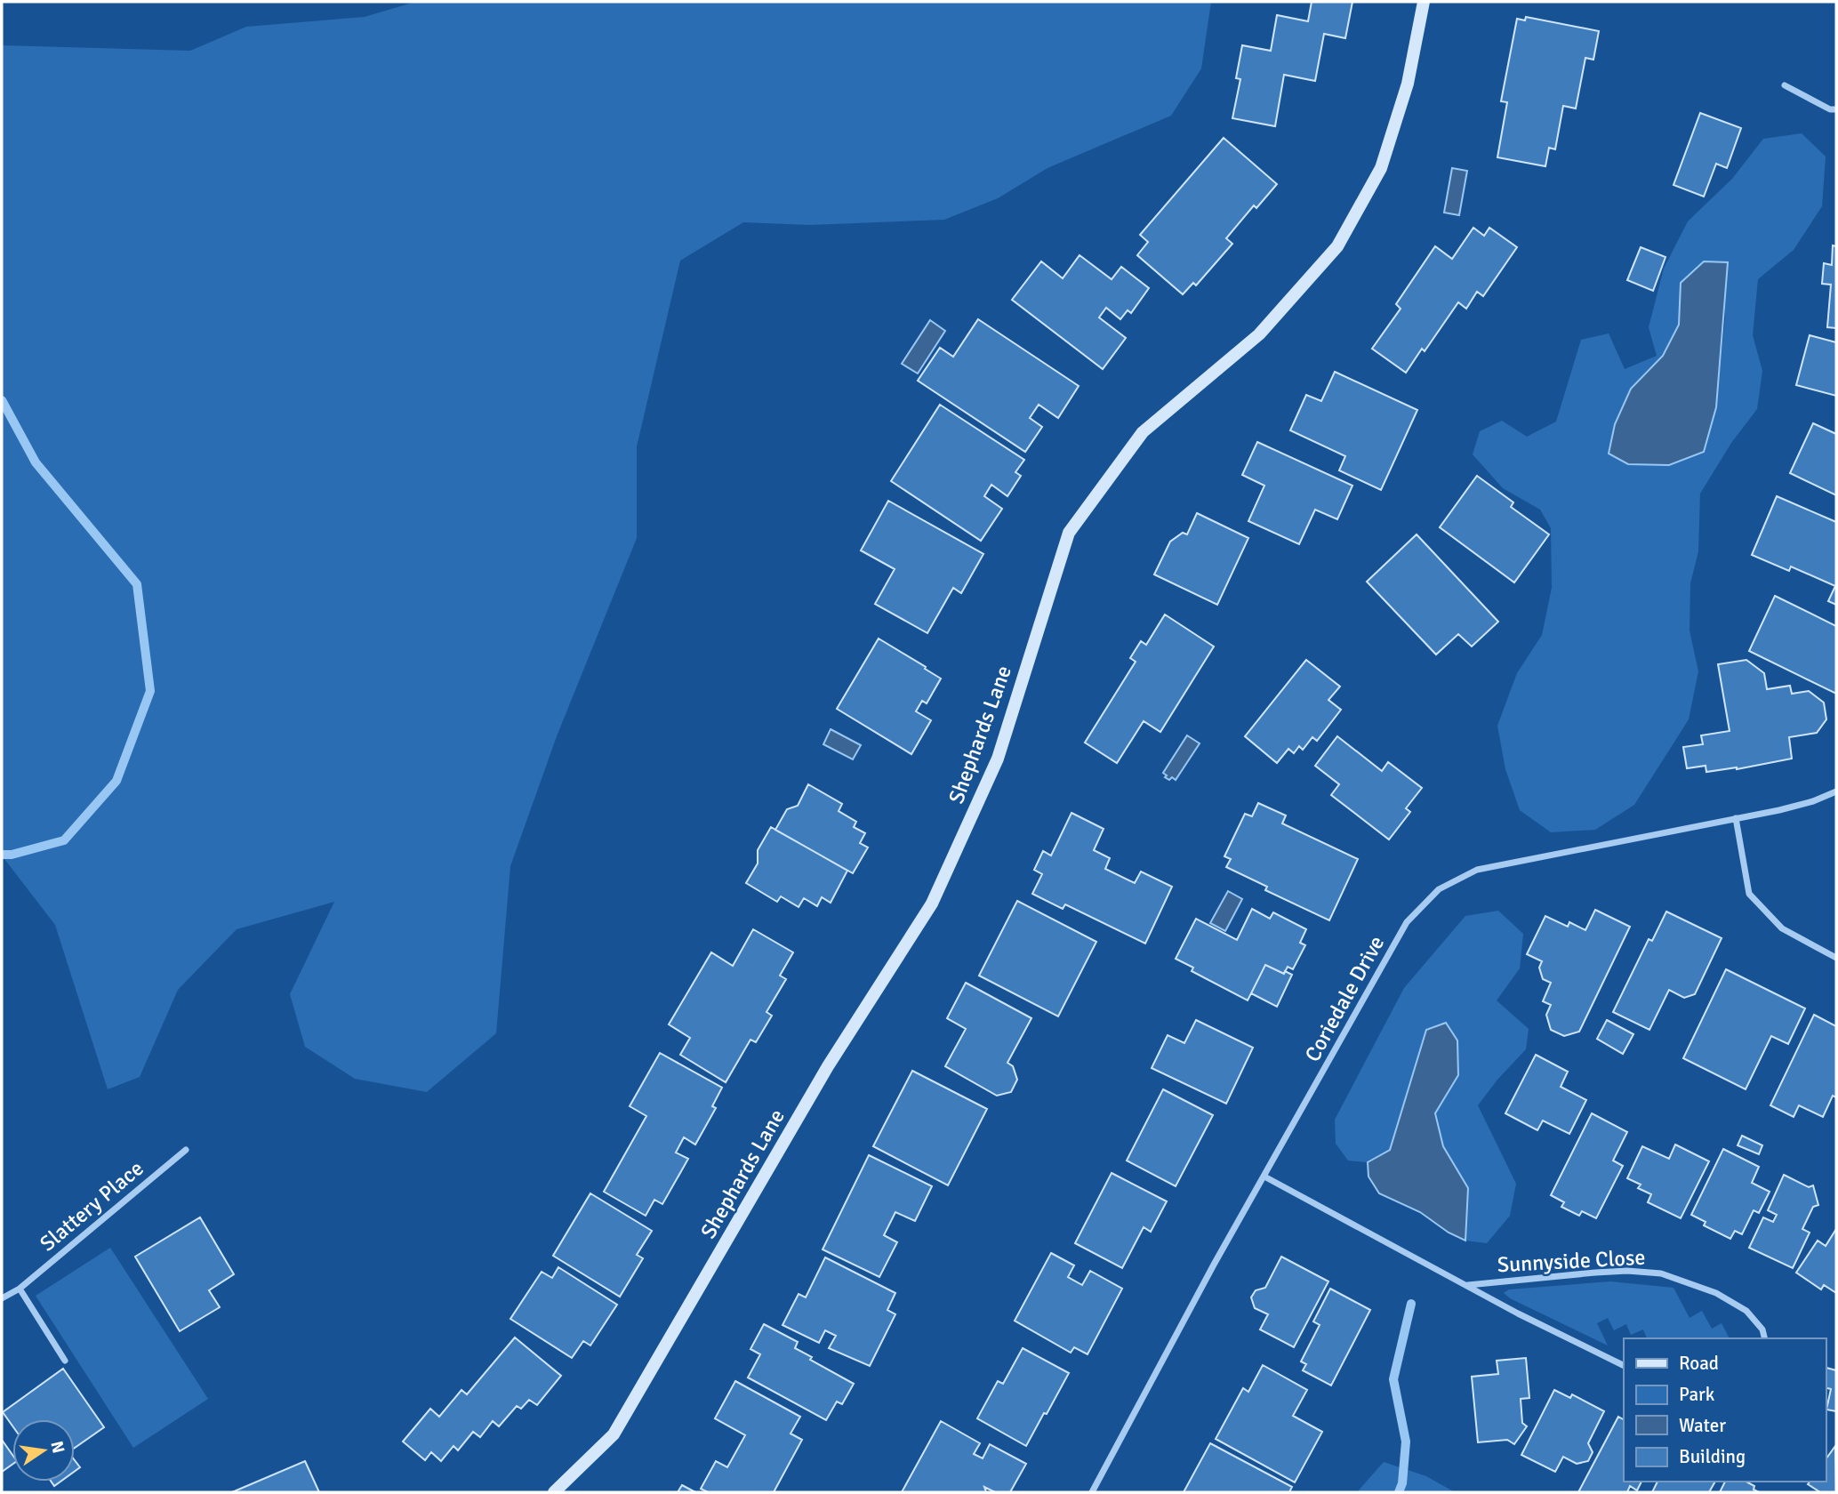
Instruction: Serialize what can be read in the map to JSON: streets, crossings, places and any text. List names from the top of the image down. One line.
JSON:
{"streets":{"street":["Shephards Lane","Coriedale Drive","Slattery Place","Sunnyside Close"]},"crossings":[["Coriedale Drive","Sunnyside Close"]],"legend":["Road","Park","Water","Building"],"north":"right"}
